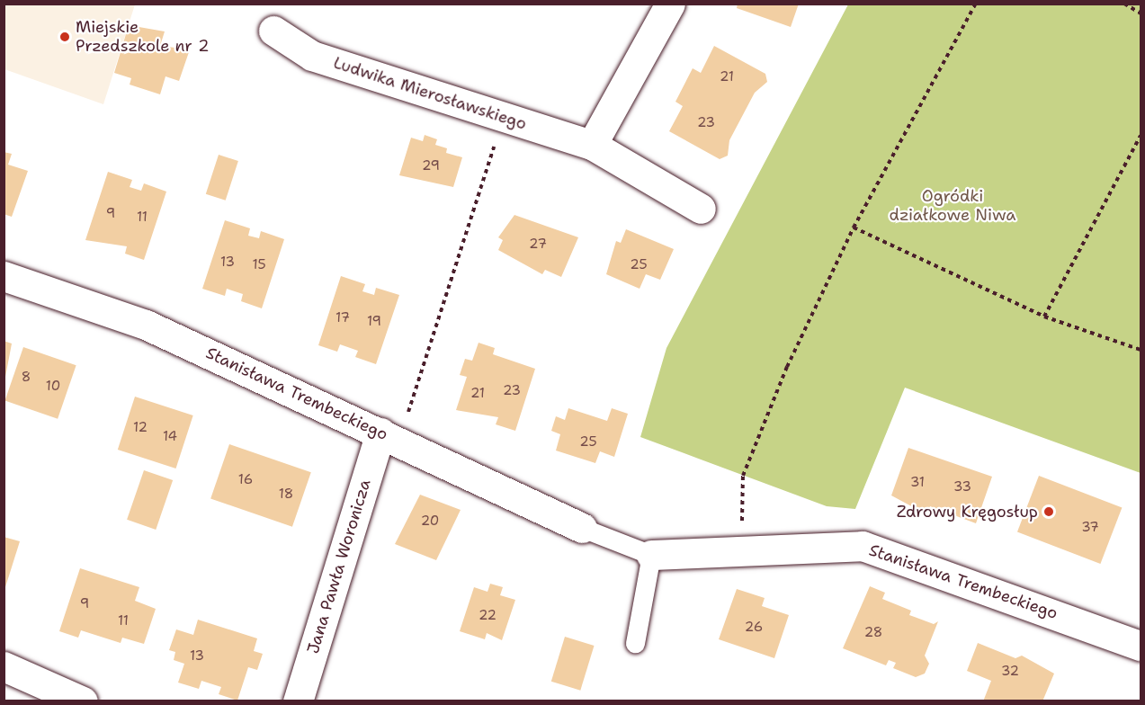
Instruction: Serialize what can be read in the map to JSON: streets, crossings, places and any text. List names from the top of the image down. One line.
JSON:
{"streets":{"street":["Ludwika Mierosławskiego","Stanisława Trembeckiego","Jana Pawła Woronicza"]},"crossings":[["Stanisława Trembeckiego","Jana Pawła Woronicza"]],"parks":["Ogródki działkowe Niwa"],"places":["Miejskie Przedszkole nr 2","Zdrowy Kręgosłup"],"house_numbers":["21","23","29","9","11","27","13","15","25","17","19","8","10","23","21","12","14","25","16","31","33","18","20","37","9","22","11","26","28","13","32"]}
